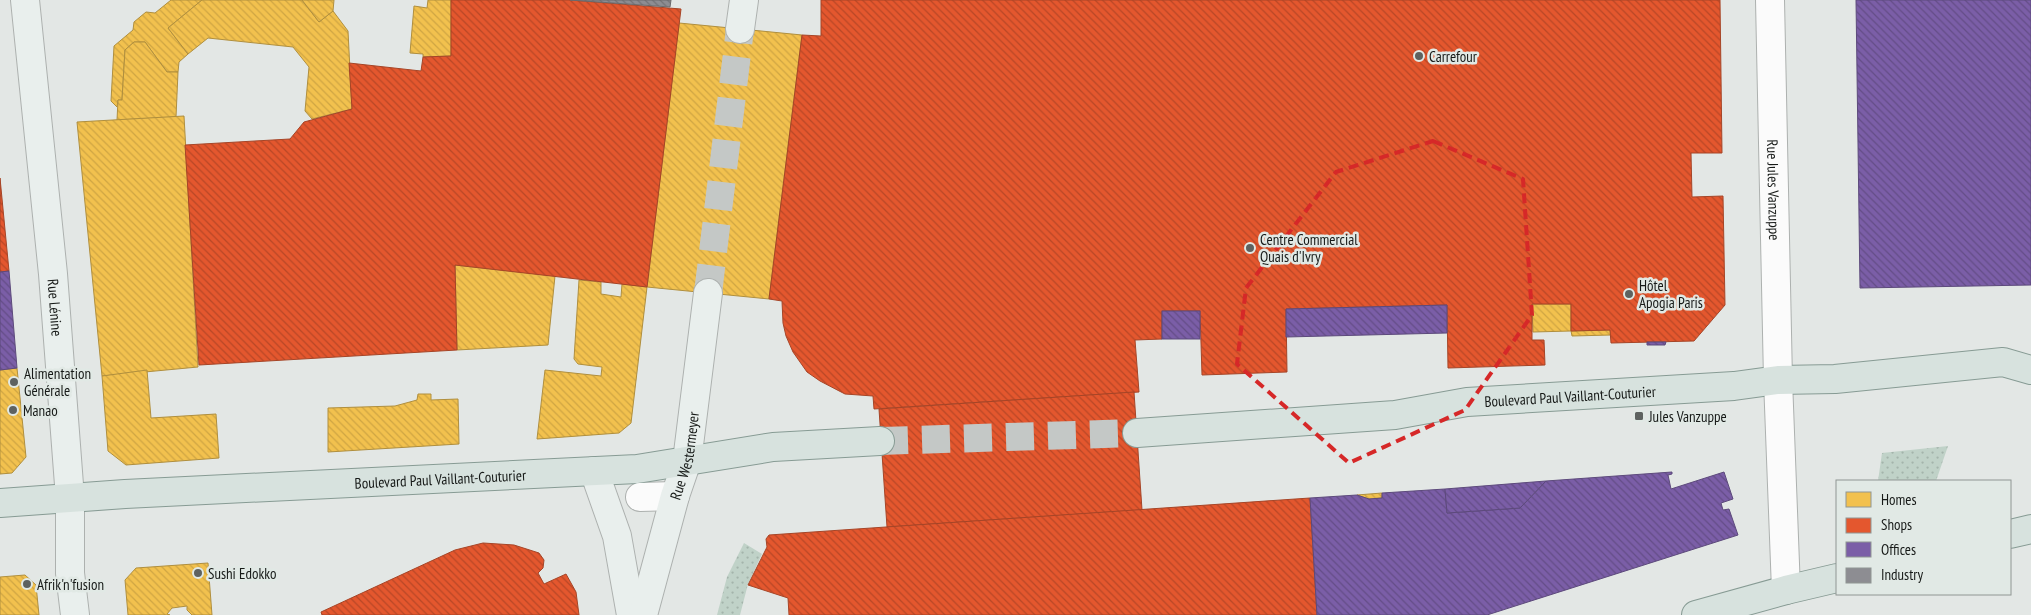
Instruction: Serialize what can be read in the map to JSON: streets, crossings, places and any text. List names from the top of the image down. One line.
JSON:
{"streets":{"main road":["Rue Lénine","Boulevard Paul Vaillant-Couturier","Rue Westermeyer"],"street":["Rue Jules Vanzuppe"]},"crossings":[["Rue Jules Vanzuppe","Boulevard Paul Vaillant-Couturier"],["Rue Lénine","Boulevard Paul Vaillant-Couturier"],["Boulevard Paul Vaillant-Couturier","Rue Westermeyer"]],"places":{"other":["Carrefour","Centre Commercial Quais d'Ivry","Hôtel Apogia Paris","Alimentation Générale","Manao","Sushi Edokko","Afrik'n'fusion"],"transit":["Jules Vanzuppe"]},"legend":["Homes","Shops","Offices","Industry"]}
